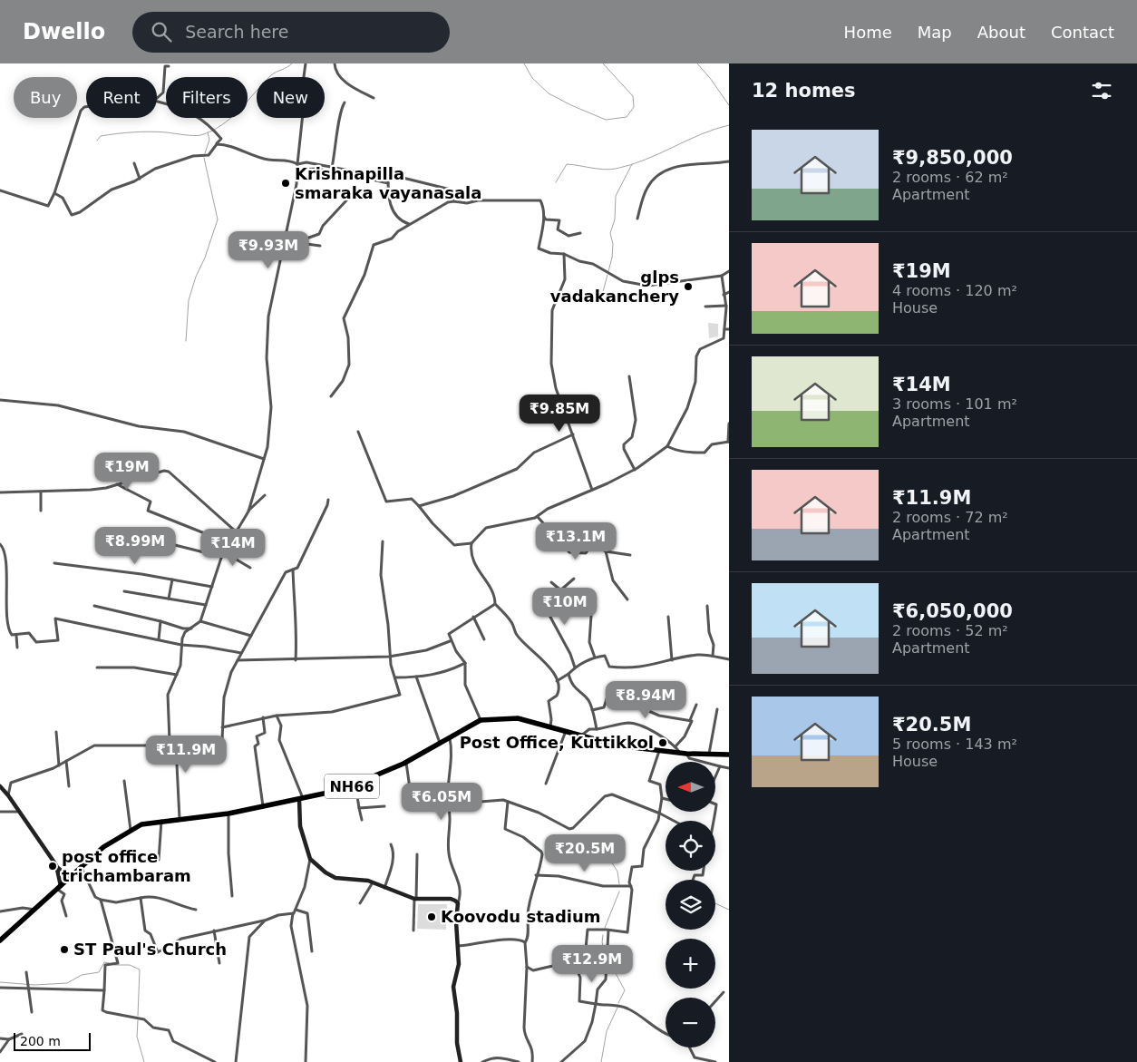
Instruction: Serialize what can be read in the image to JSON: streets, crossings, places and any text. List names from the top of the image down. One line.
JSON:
{"streets":{"highway":["NH66"]},"places":["Krishnapilla smaraka vayanasala","glps vadakanchery","Post Office, Kuttikkol","post office trichambaram","Koovodu stadium","ST Paul's Church"],"scale_bar":"200 m","north":"left","page":{"header":"Dwello","search":"Search here","nav":["Home","Map","About","Contact"],"heading":"12 homes","chip":["Buy","Rent","Filters","New"],"list":[{"name":"₹9,850,000","note":"2 rooms · 62 m² · Apartment"},{"name":"₹19M","note":"4 rooms · 120 m² · House"},{"name":"₹14M","note":"3 rooms · 101 m² · Apartment"},{"name":"₹11.9M","note":"2 rooms · 72 m² · Apartment"},{"name":"₹6,050,000","note":"2 rooms · 52 m² · Apartment"},{"name":"₹20.5M","note":"5 rooms · 143 m² · House"}],"price":["₹9.93M","₹9.85M","₹19M","₹13.1M","₹8.99M","₹14M","₹10M","₹8.94M","₹11.9M","₹6.05M","₹20.5M","₹12.9M"],"map_buttons":["+","−"],"scale":"200 m"}}
